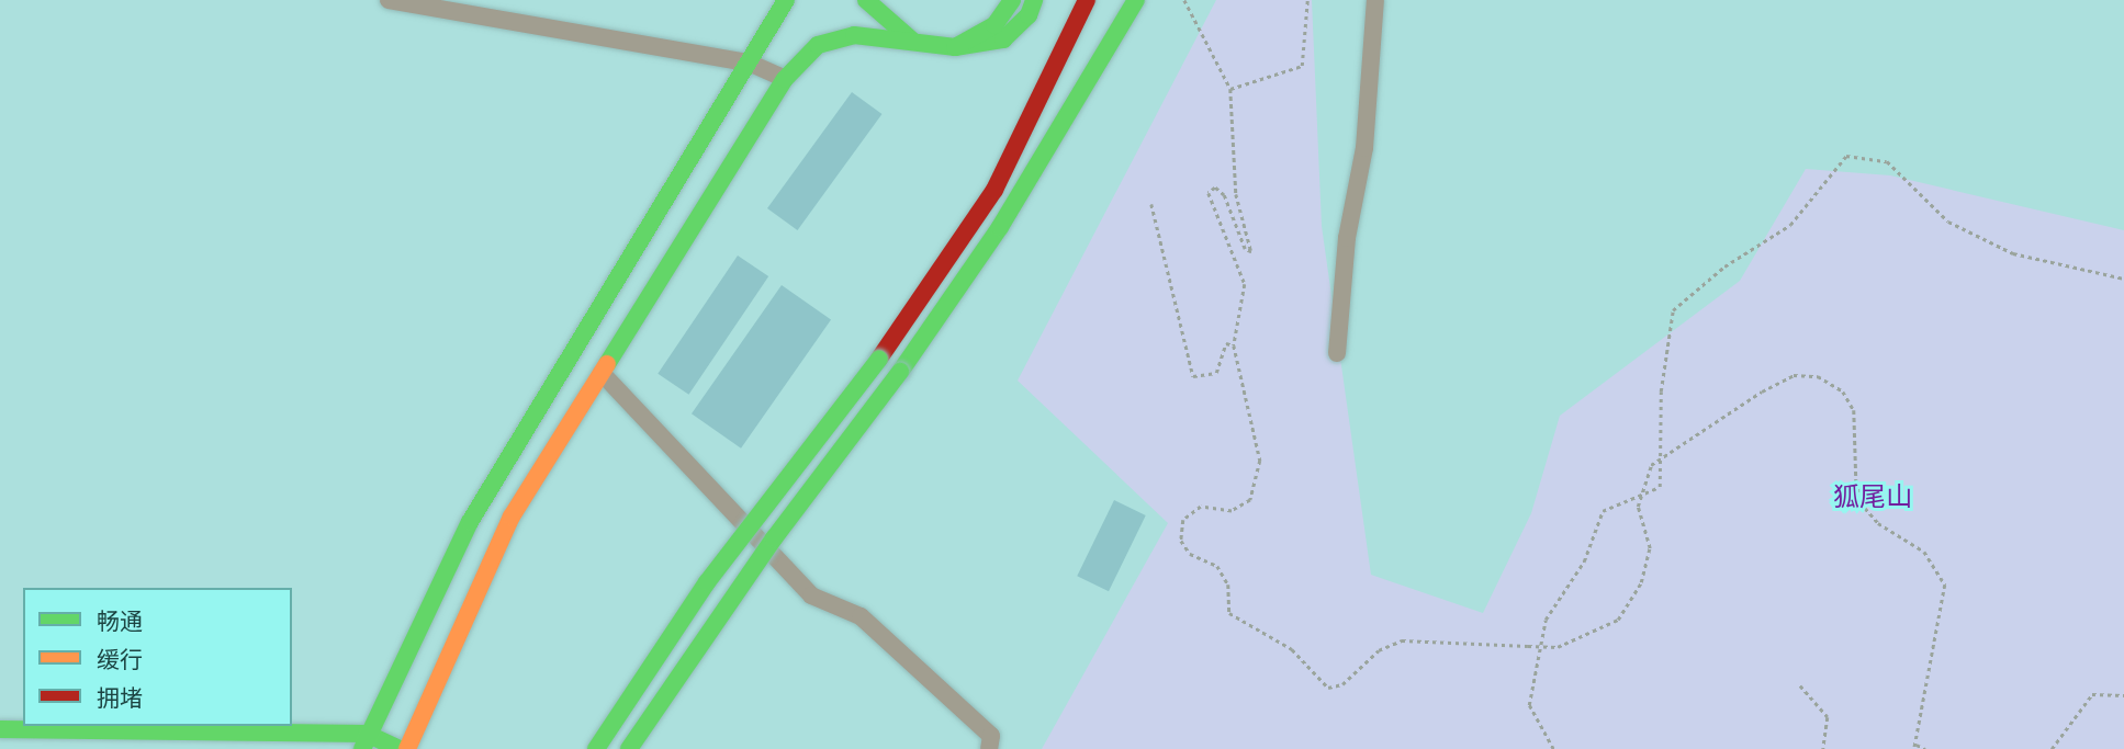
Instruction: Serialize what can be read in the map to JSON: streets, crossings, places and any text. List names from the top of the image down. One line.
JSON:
{"parks":["狐尾山"],"legend":["畅通","缓行","拥堵"]}
